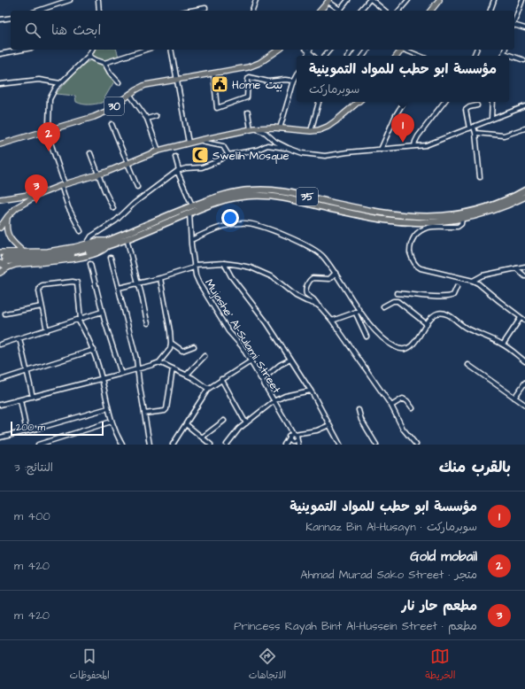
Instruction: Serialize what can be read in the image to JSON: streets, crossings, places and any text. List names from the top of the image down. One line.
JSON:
{"streets":{"highway":["35"],"main road":["30"],"street":["Mujashe‘ Al-Sulami Street"]},"crossings":[["35","Mujashe‘ Al-Sulami Street"]],"places":{"public building":["Home بيت"],"mosque":["Swelih Mosque"]},"scale_bar":"200 m","page":{"search":"ابحث هنا","popup":["مؤسسة ابو حطب للمواد التموينية","سوبرماركت"],"pins":["1","2","3"],"scale":"200 m","heading":["بالقرب منك","النتائج: 3"],"list":[{"mark":"1","name":"مؤسسة ابو حطب للمواد التموينية","note":"سوبرماركت · Kannaz Bin Al-Husayn","value":"400 m"},{"mark":"2","name":"Gold mobail","note":"متجر · Ahmad Murad Sako Street","value":"420 m"},{"mark":"3","name":"مطعم حار نار","note":"مطعم · Princess Rayah Bint Al-Hussein Street","value":"420 m"}],"nav":["الخريطة","الاتجاهات","المحفوظات"]}}
